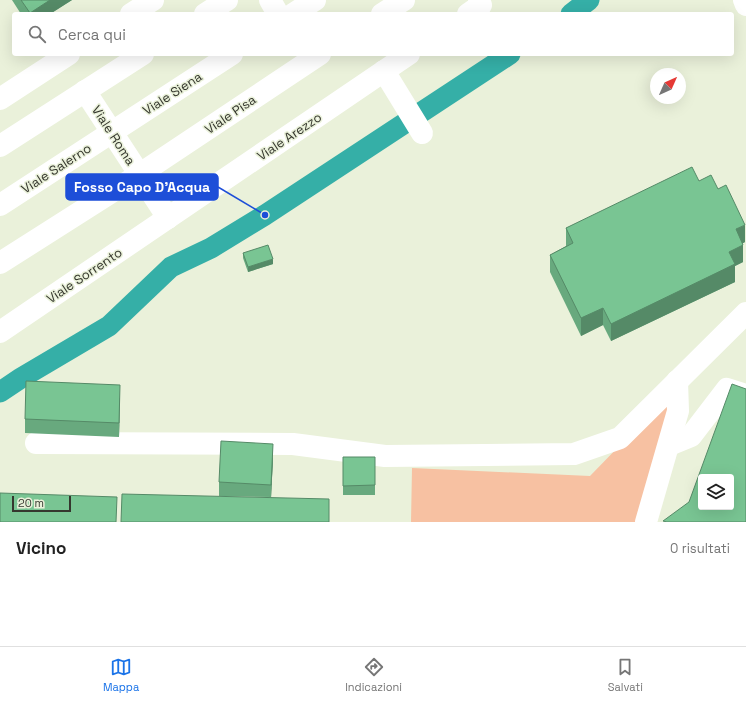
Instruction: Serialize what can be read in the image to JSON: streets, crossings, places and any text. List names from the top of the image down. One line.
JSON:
{"streets":{"street":["Viale Siena","Viale Pisa","Viale Roma","Viale Arezzo","Viale Salerno","Viale Sorrento"]},"crossings":[["Viale Siena","Viale Roma"],["Viale Siena","Viale Salerno"],["Viale Pisa","Viale Roma"],["Viale Roma","Viale Arezzo"],["Viale Roma","Viale Salerno"],["Viale Roma","Viale Sorrento"],["Viale Arezzo","Viale Sorrento"]],"places":["Fosso Capo D'Acqua"],"scale_bar":"20 m","north":"top right","page":{"search":"Cerca qui","scale":"20 m","heading":["Vicino","0 risultati"],"nav":["Mappa","Indicazioni","Salvati"]}}
